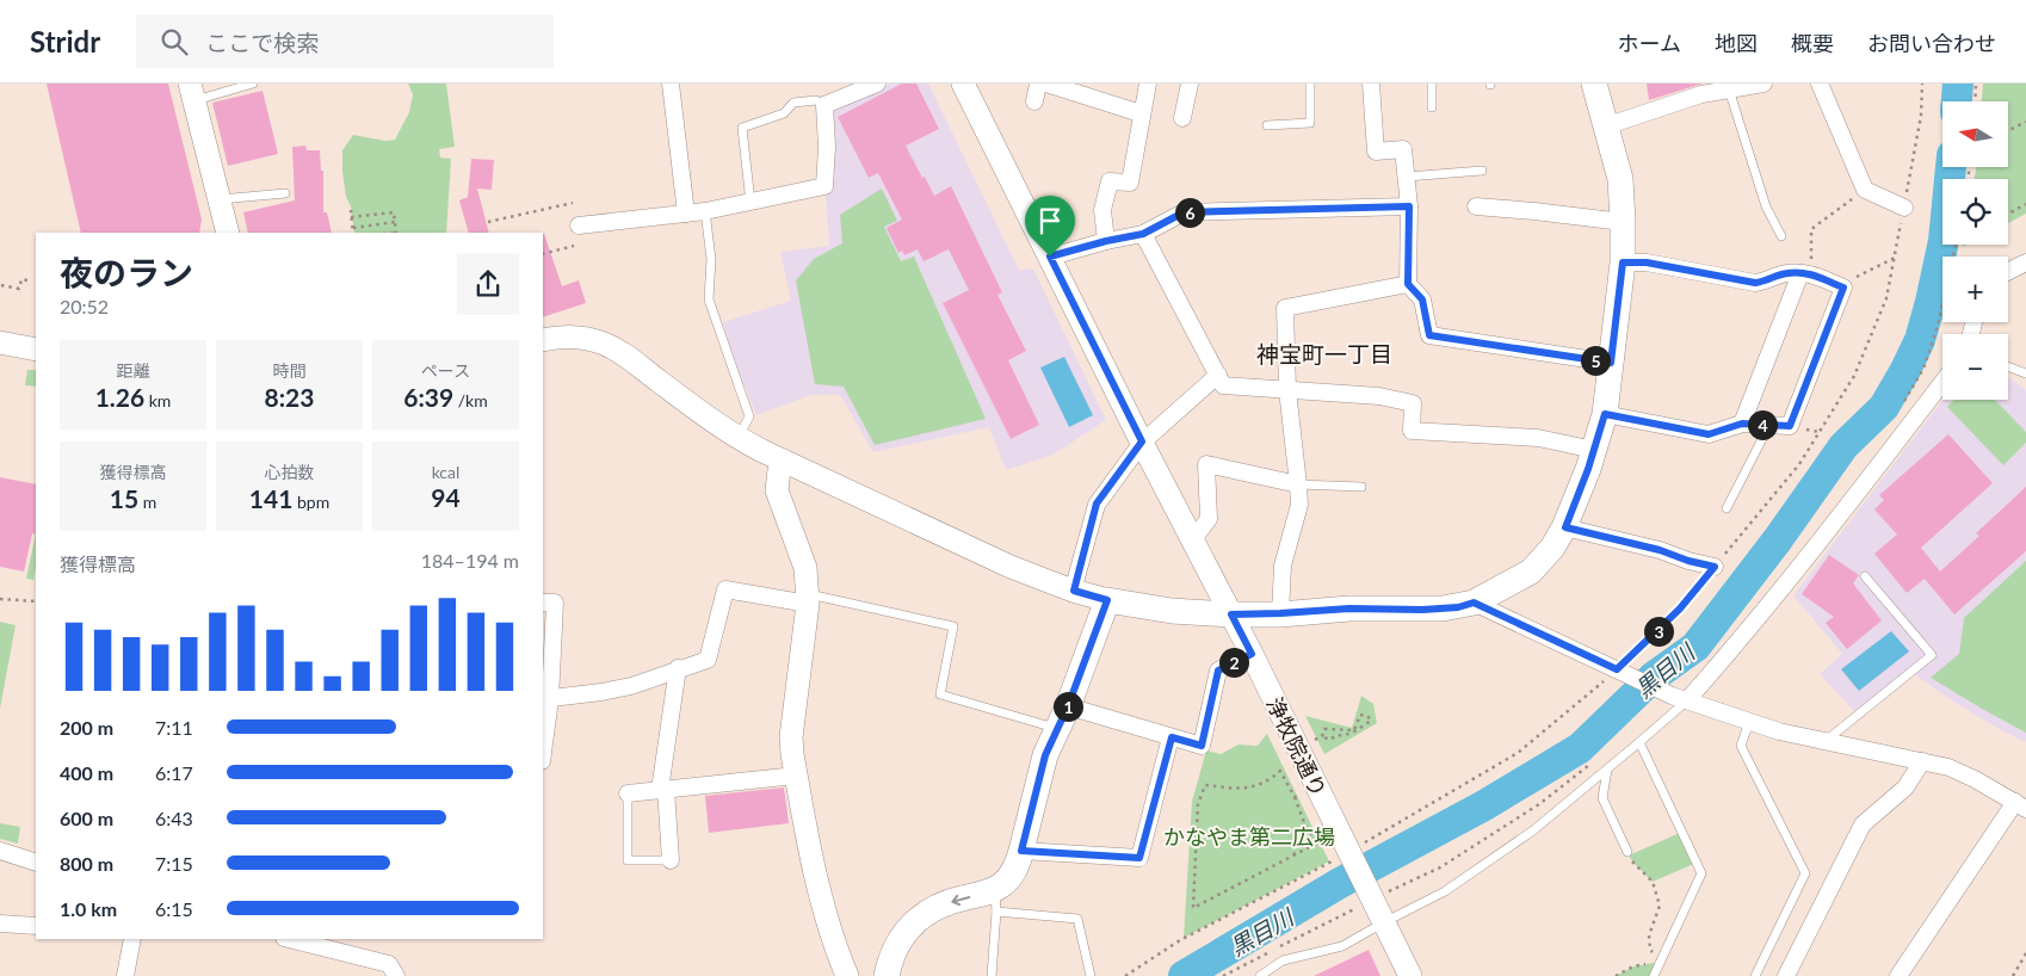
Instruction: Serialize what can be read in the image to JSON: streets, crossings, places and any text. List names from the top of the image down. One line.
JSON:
{"streets":{"street":["浄牧院通り"]},"districts":["神宝町一丁目"],"water":["黒目川"],"parks":["かなやま第二広場"],"north":"left","page":{"header":"Stridr","search":"ここで検索","nav":["ホーム","地図","概要","お問い合わせ"],"map_buttons":["+","−"],"pins":["6","5","4","3","2","1"],"heading":["夜のラン","20:52"],"stats":[["距離","1.26 km"],["時間","8:23"],["ペース","6:39 /km"],["獲得標高","15 m"],["心拍数","141 bpm"],["kcal","94"]],"chart":["獲得標高","184–194 m"],"list":[{"name":"200 m","note":"7:11"},{"name":"400 m","note":"6:17"},{"name":"600 m","note":"6:43"},{"name":"800 m","note":"7:15"},{"name":"1.0 km","note":"6:15"}]}}
